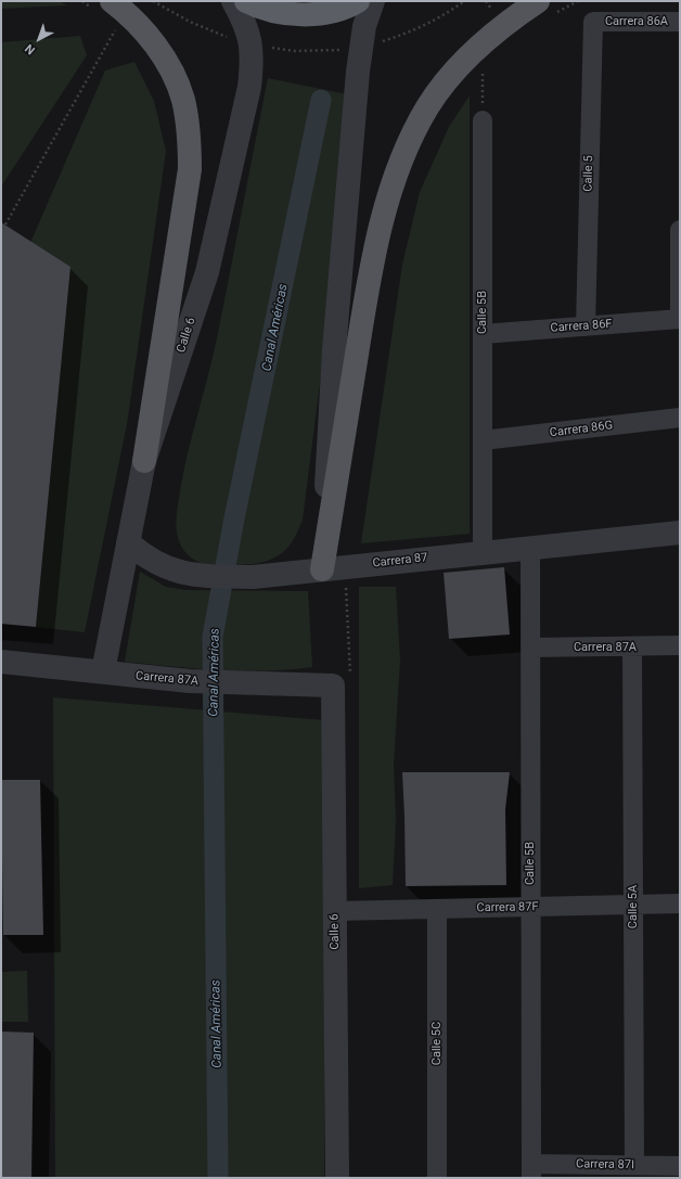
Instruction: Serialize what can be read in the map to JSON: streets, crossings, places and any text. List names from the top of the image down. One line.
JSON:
{"streets":{"street":["Carrera 86A","Calle 5","Calle 5B","Carrera 86F","Calle 6","Carrera 86G","Carrera 87","Carrera 87A","Calle 5A","Carrera 87F","Calle 5C","Carrera 87I"]},"crossings":[["Carrera 86A","Calle 5"],["Calle 5","Carrera 86F"],["Calle 5B","Carrera 86F"],["Calle 5B","Carrera 86G"],["Calle 5B","Carrera 87"],["Calle 5B","Carrera 87A"],["Calle 5B","Carrera 87F"],["Calle 5B","Carrera 87I"],["Calle 6","Carrera 87"],["Calle 6","Carrera 87A"],["Calle 6","Carrera 87F"],["Carrera 87A","Calle 5A"],["Calle 5A","Carrera 87F"],["Calle 5A","Carrera 87I"],["Carrera 87F","Calle 5C"]],"water":["Canal Américas"],"north":"bottom left"}
